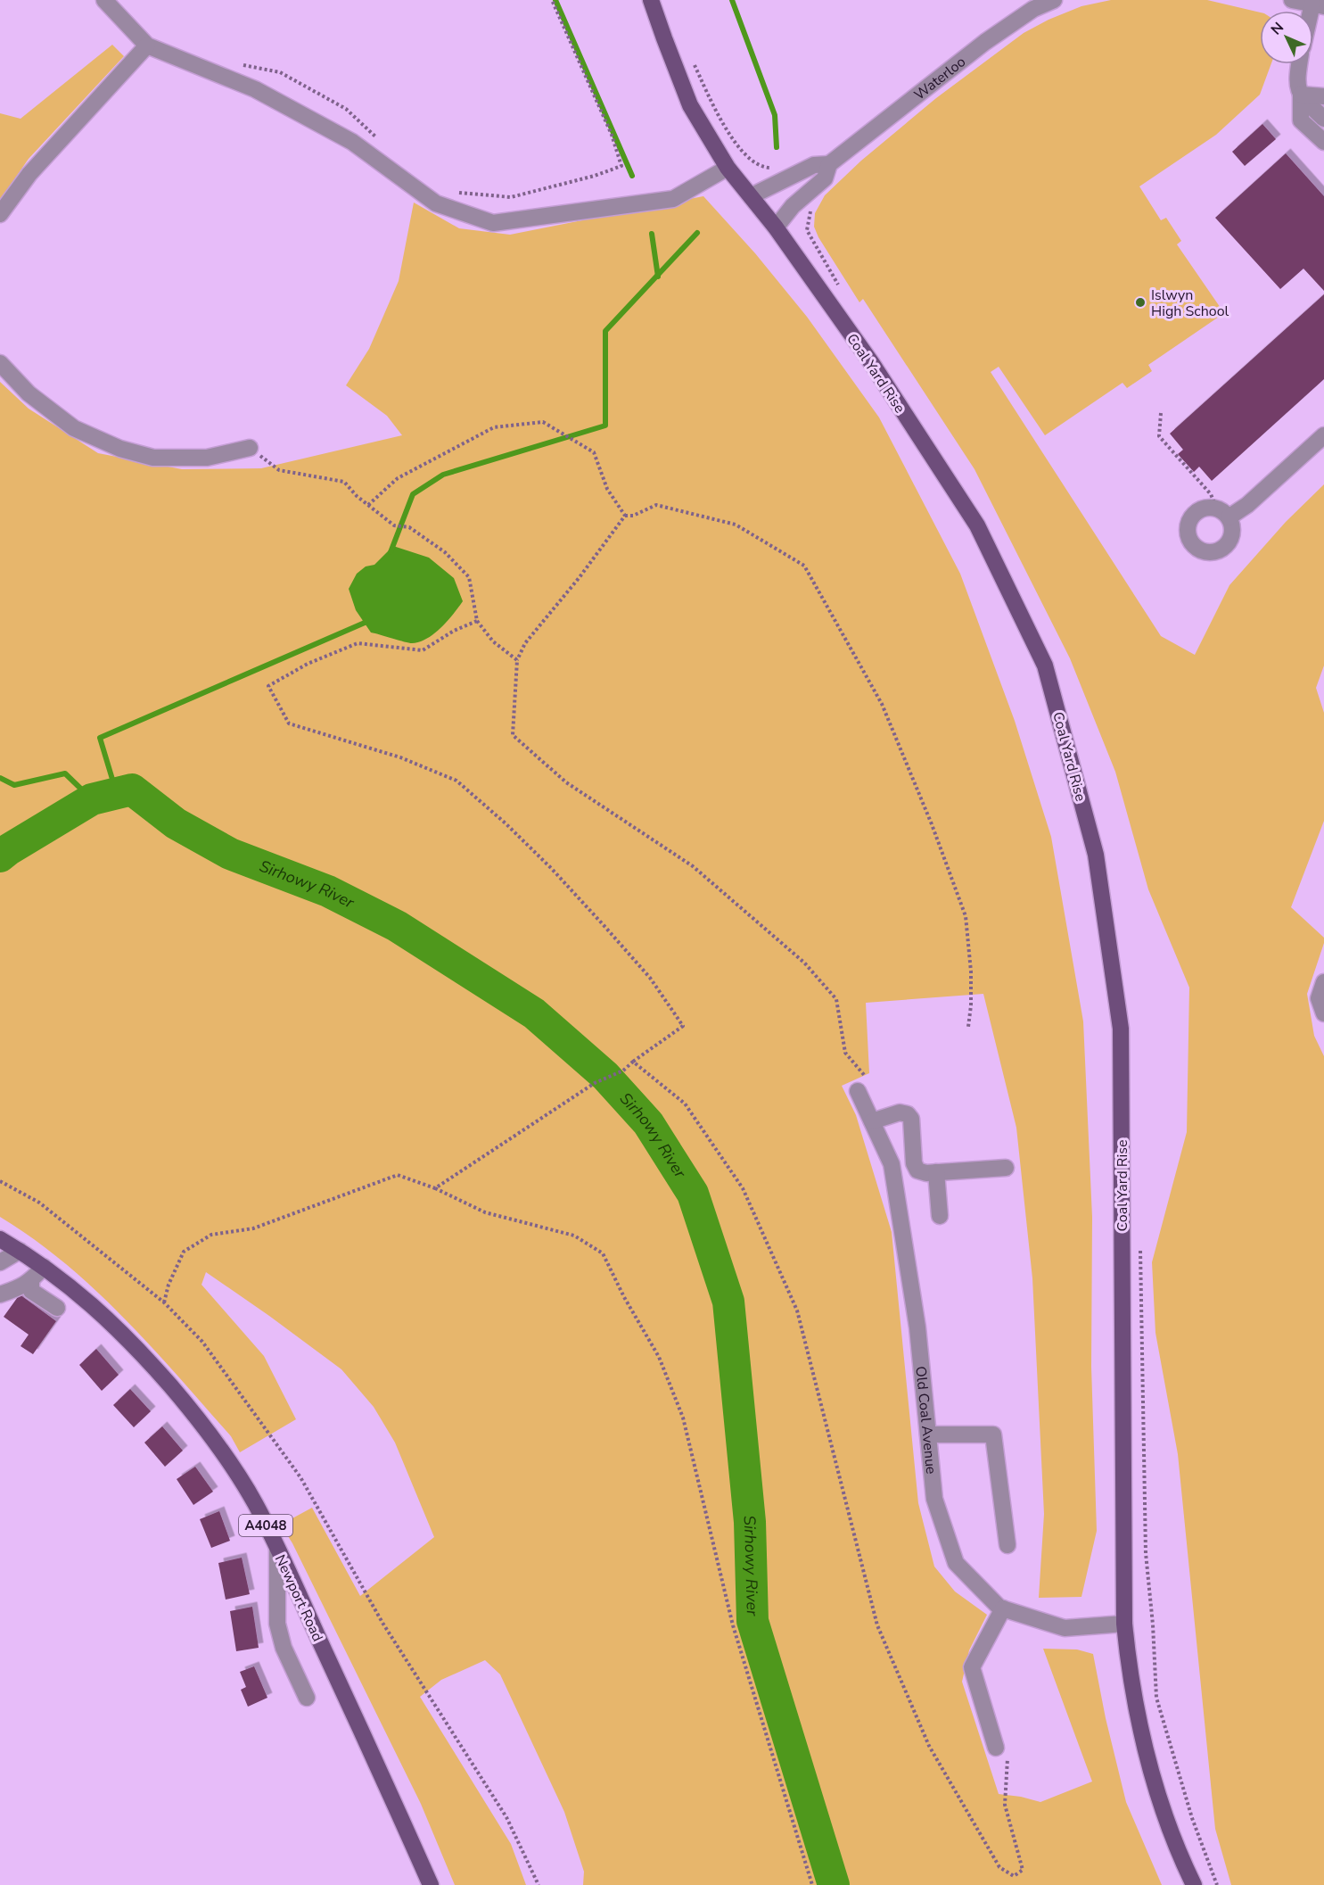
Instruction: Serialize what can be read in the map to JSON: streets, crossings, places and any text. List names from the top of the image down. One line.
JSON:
{"streets":{"main road":["Coal Yard Rise","A4048","Newport Road"],"street":["Waterloo","Old Coal Avenue"]},"crossings":[["Waterloo","Coal Yard Rise"],["Coal Yard Rise","Old Coal Avenue"]],"water":["Sirhowy River"],"places":["Islwyn High School"],"north":"top left"}
